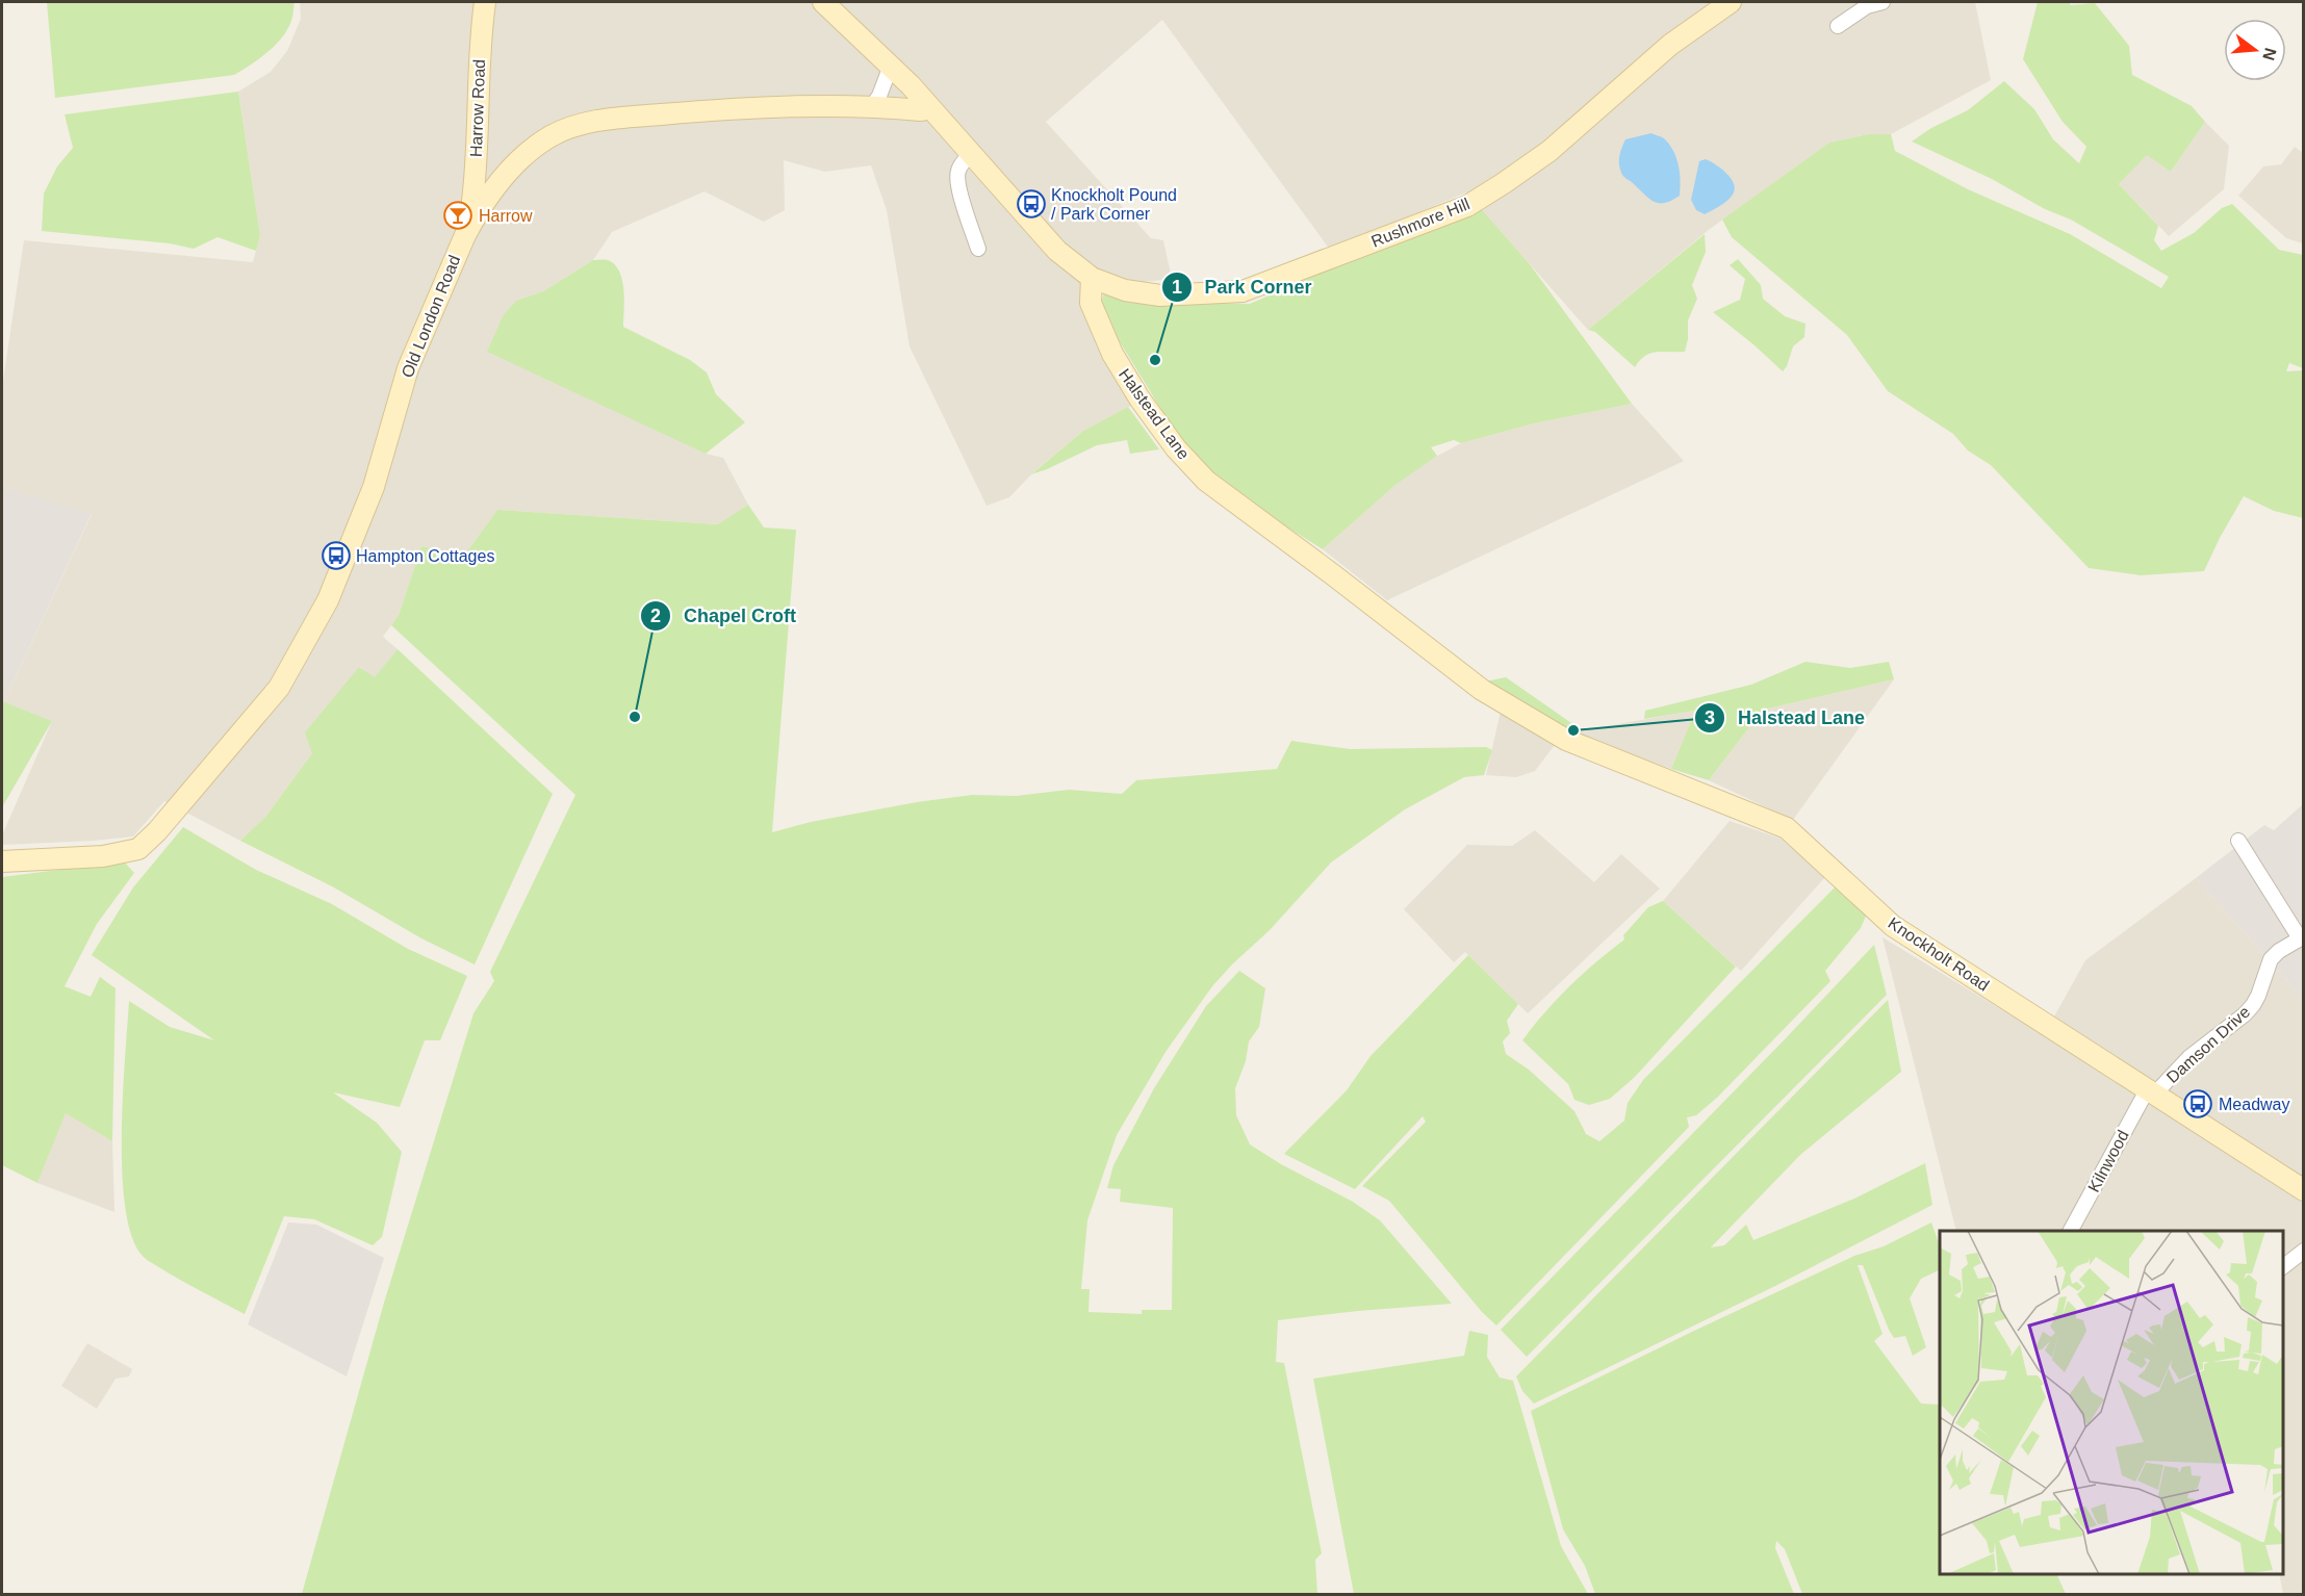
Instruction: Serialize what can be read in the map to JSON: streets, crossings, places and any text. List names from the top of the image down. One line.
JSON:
{"streets":{"street":["Harrow Road","Rushmore Hill","Old London Road","Halstead Lane","Knockholt Road","Damson Drive","Kilnwood"]},"crossings":[["Harrow Road","Old London Road"],["Rushmore Hill","Old London Road"],["Rushmore Hill","Halstead Lane"],["Halstead Lane","Knockholt Road"],["Knockholt Road","Damson Drive"],["Knockholt Road","Kilnwood"],["Damson Drive","Kilnwood"]],"places":{"bus stop":["Knockholt Pound / Park Corner","Hampton Cottages","Meadway"],"bar":["Harrow"],"other":["Park Corner","Chapel Croft","Halstead Lane"]},"north":"right"}
